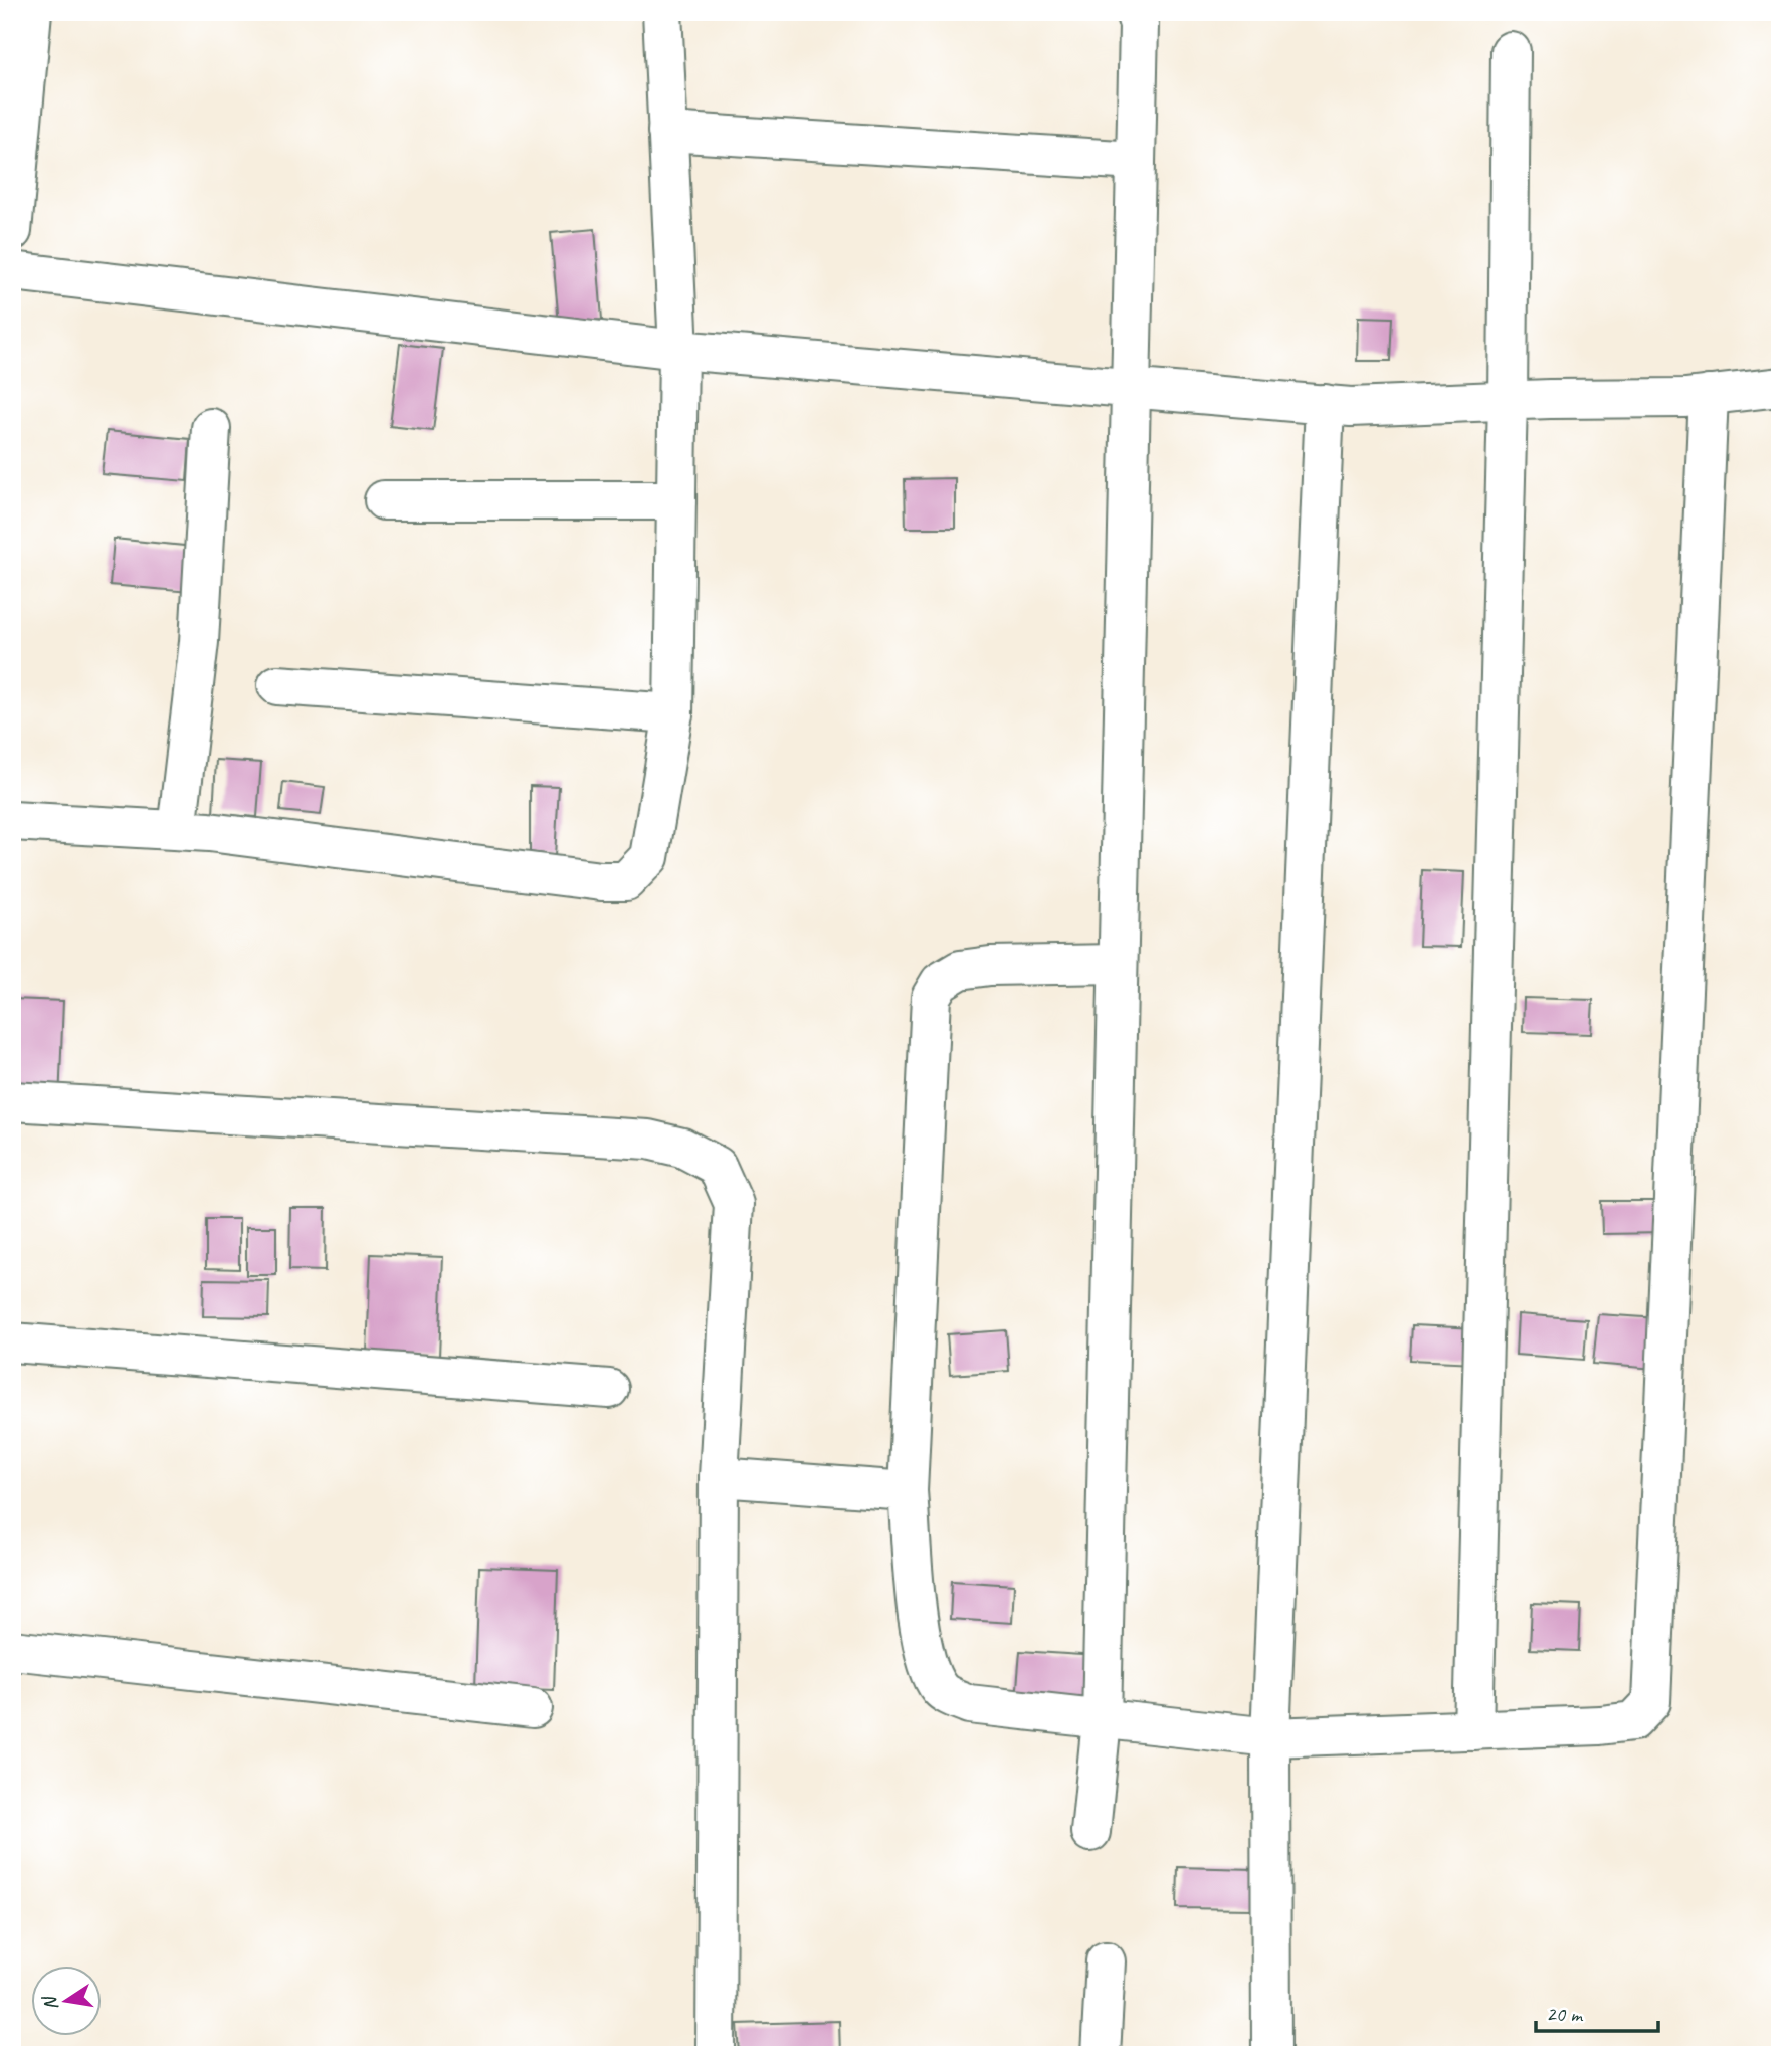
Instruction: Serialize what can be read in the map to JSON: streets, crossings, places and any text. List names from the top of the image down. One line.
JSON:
{"scale_bar":"20 m","north":"left"}
